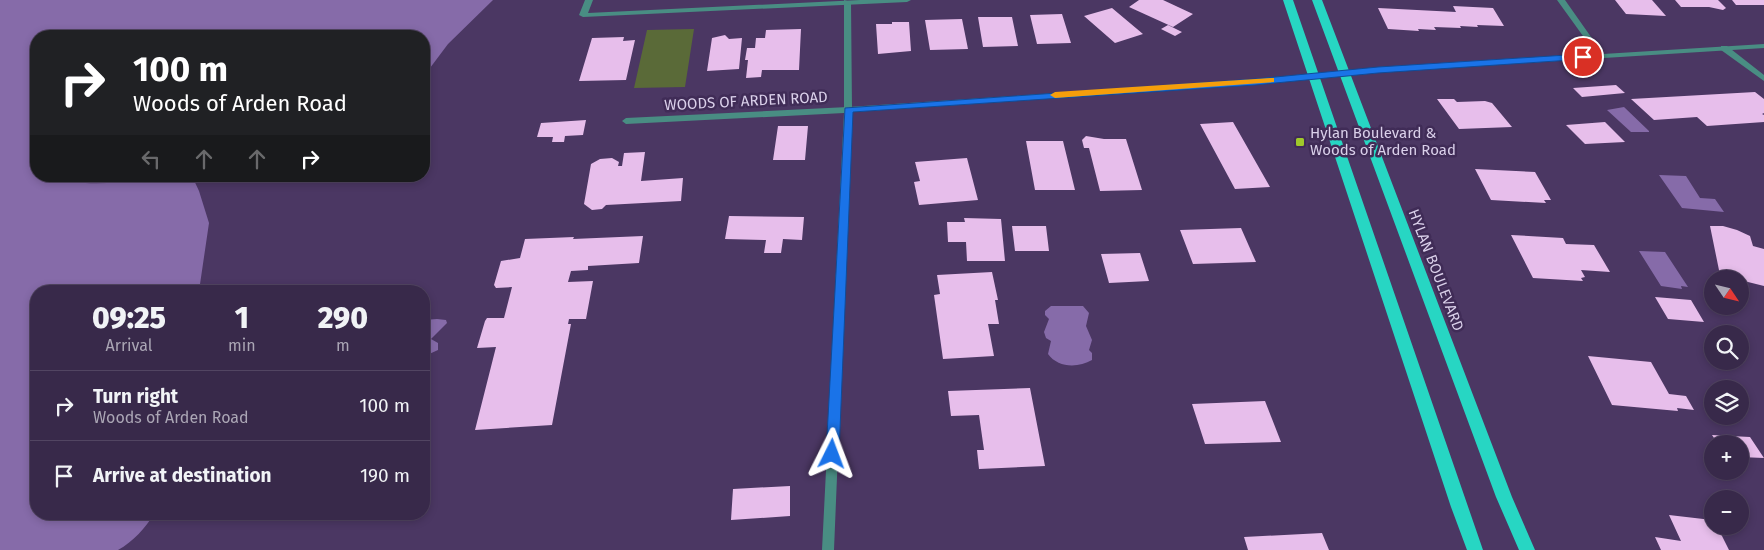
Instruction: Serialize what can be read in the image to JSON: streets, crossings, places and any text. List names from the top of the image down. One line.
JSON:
{"streets":{"main road":["HYLAN BOULEVARD"],"street":["WOODS OF ARDEN ROAD"]},"crossings":[["WOODS OF ARDEN ROAD","HYLAN BOULEVARD"]],"places":{"transit":["Hylan Boulevard & Woods of Arden Road"]},"north":"bottom right","page":{"turn":["100 m","Woods of Arden Road"],"map_buttons":["+","−"],"eta":["09:25","Arrival","1","min","290","m"],"list":[{"name":"Turn right","note":"Woods of Arden Road","value":"100 m"},{"name":"Arrive at destination","value":"190 m"}]}}
